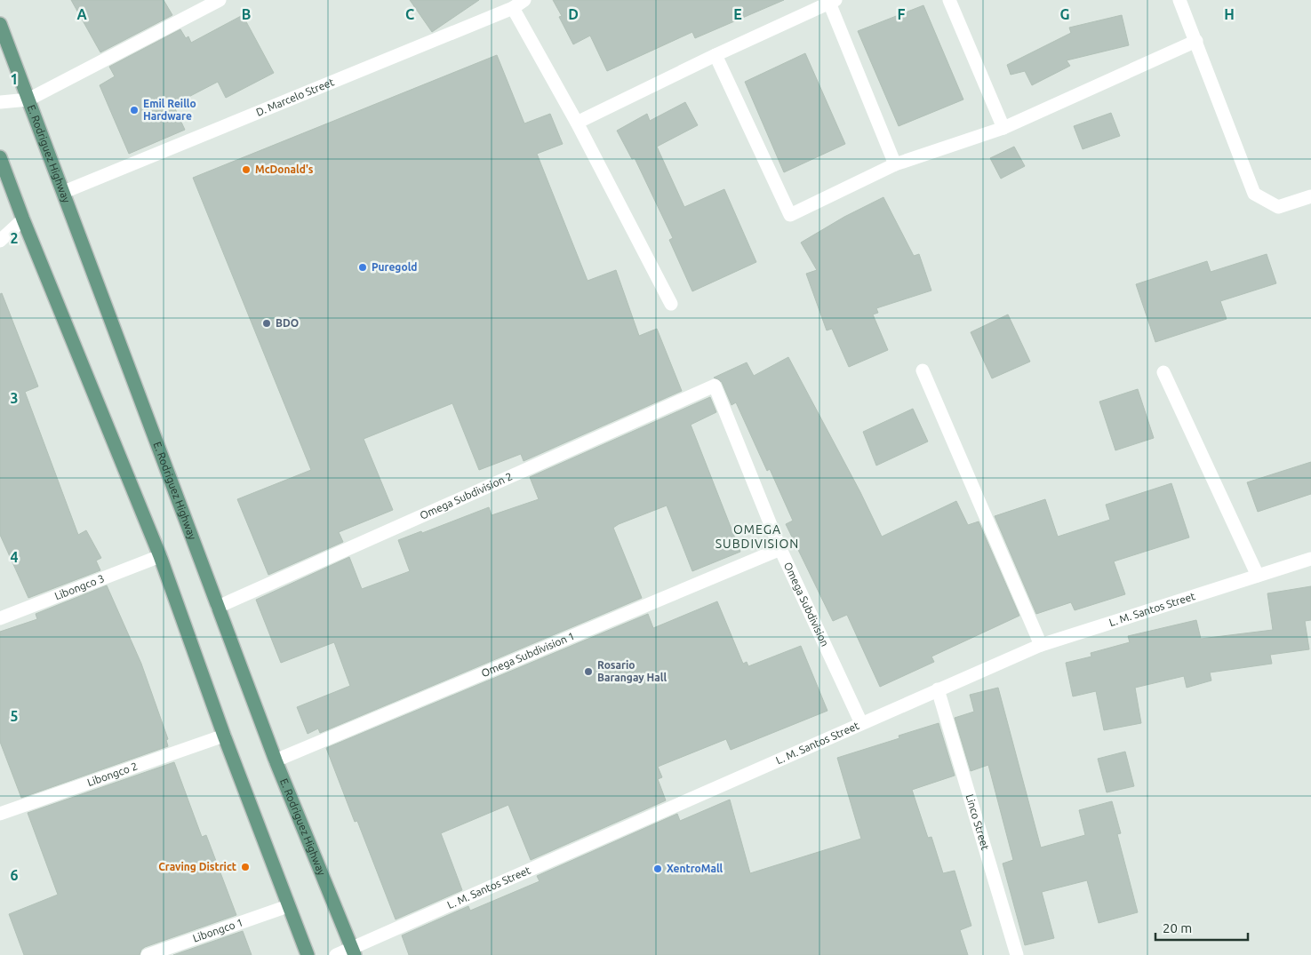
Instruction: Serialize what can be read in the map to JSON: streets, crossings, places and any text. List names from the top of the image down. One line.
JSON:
{"streets":{"main road":["E. Rodriguez Highway"],"street":["D. Marcelo Street","Omega Subdivision 2","Libongco 3","Omega Subdivision","L. M. Santos Street","Omega Subdivision 1","Libongco 2","Linco Street","Libongco 1"]},"crossings":[["D. Marcelo Street","E. Rodriguez Highway"],["E. Rodriguez Highway","Omega Subdivision 2"],["E. Rodriguez Highway","L. M. Santos Street"],["E. Rodriguez Highway","Omega Subdivision 1"],["Omega Subdivision 2","Omega Subdivision"],["Omega Subdivision","L. M. Santos Street"],["Omega Subdivision","Omega Subdivision 1"],["L. M. Santos Street","Linco Street"]],"districts":["OMEGA SUBDIVISION"],"places":["Emil Reillo Hardware","McDonald's","Puregold","BDO","Rosario Barangay Hall","Craving District","XentroMall"],"scale_bar":"20 m","grid":{"columns":["A","B","C","D","E","F","G","H"],"rows":["1","2","3","4","5","6"]}}
